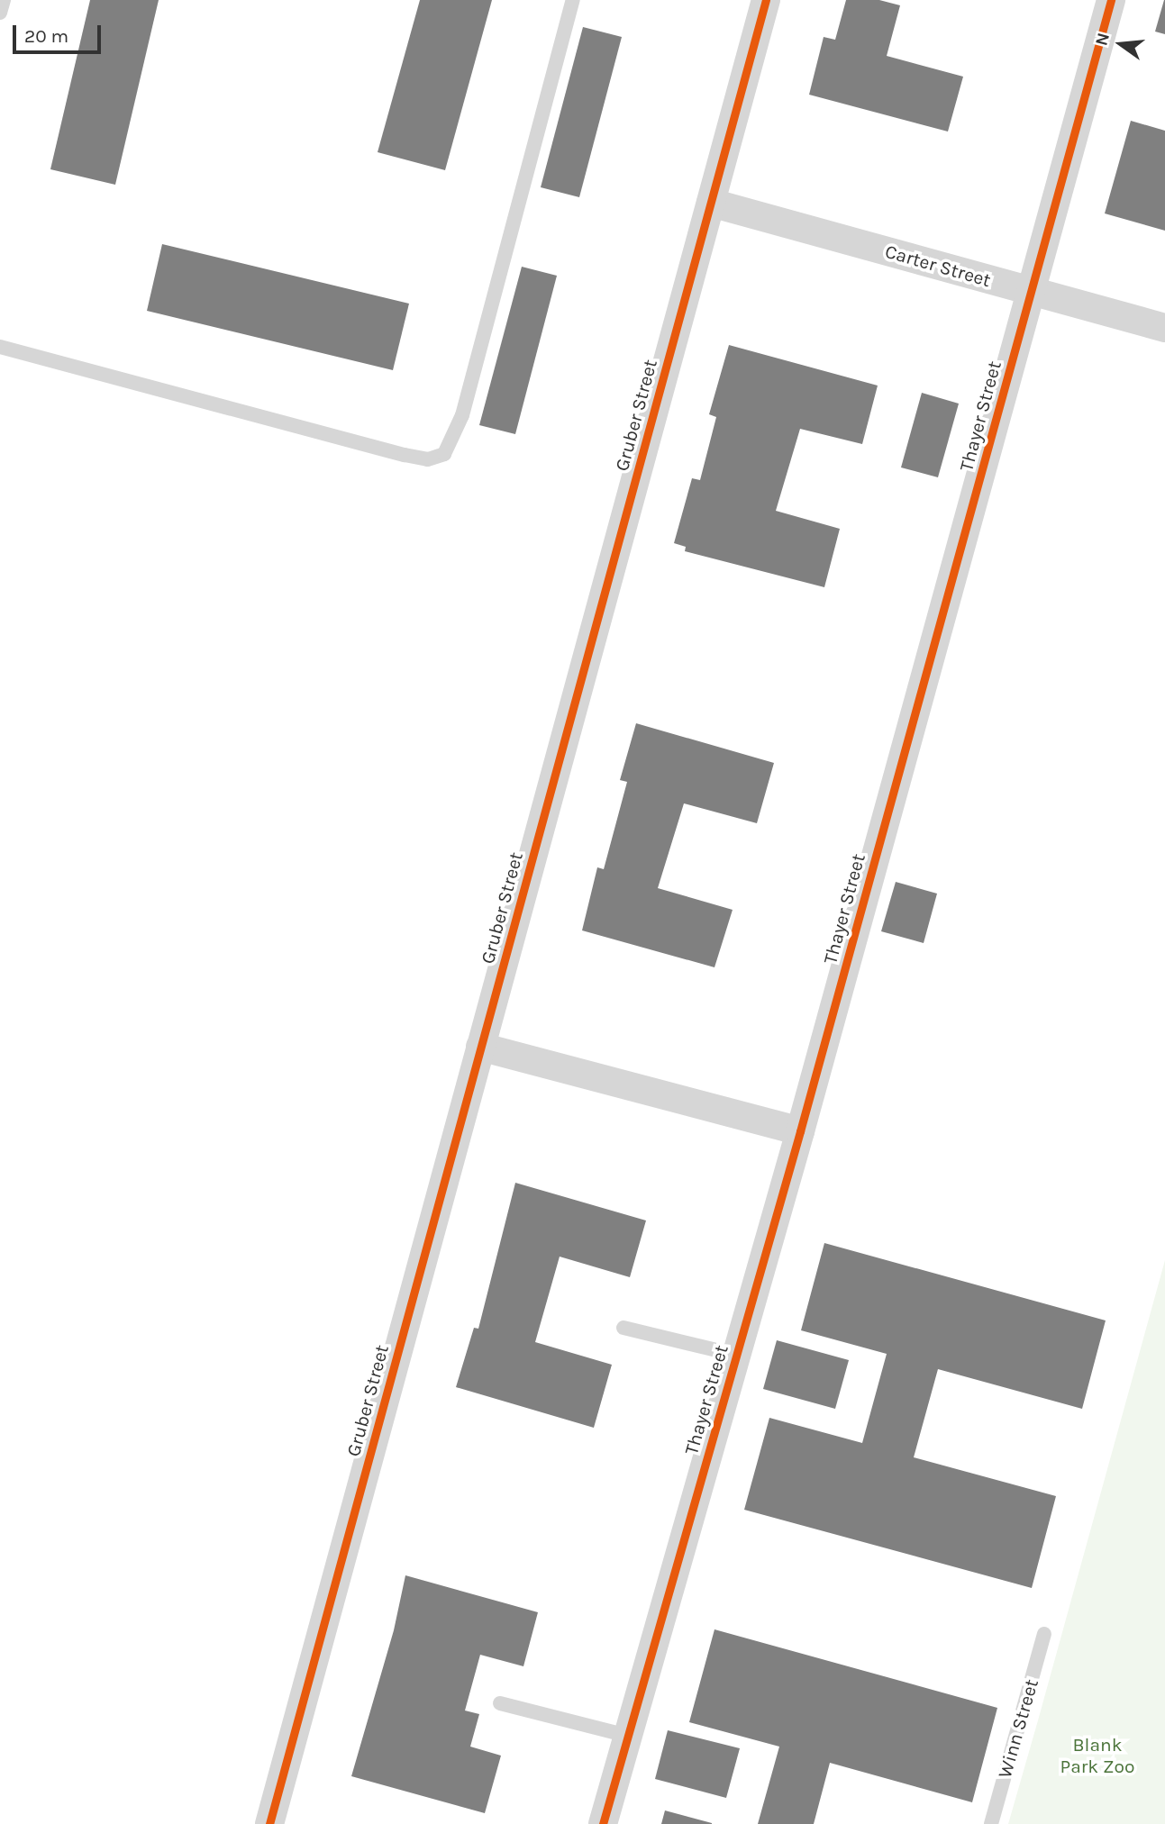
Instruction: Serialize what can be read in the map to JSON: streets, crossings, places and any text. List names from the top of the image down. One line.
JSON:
{"streets":{"street":["Carter Street","Gruber Street","Thayer Street"],"lane":["Winn Street"]},"crossings":[["Carter Street","Gruber Street"],["Carter Street","Thayer Street"]],"parks":["Blank Park Zoo"],"scale_bar":"20 m","north":"left"}
